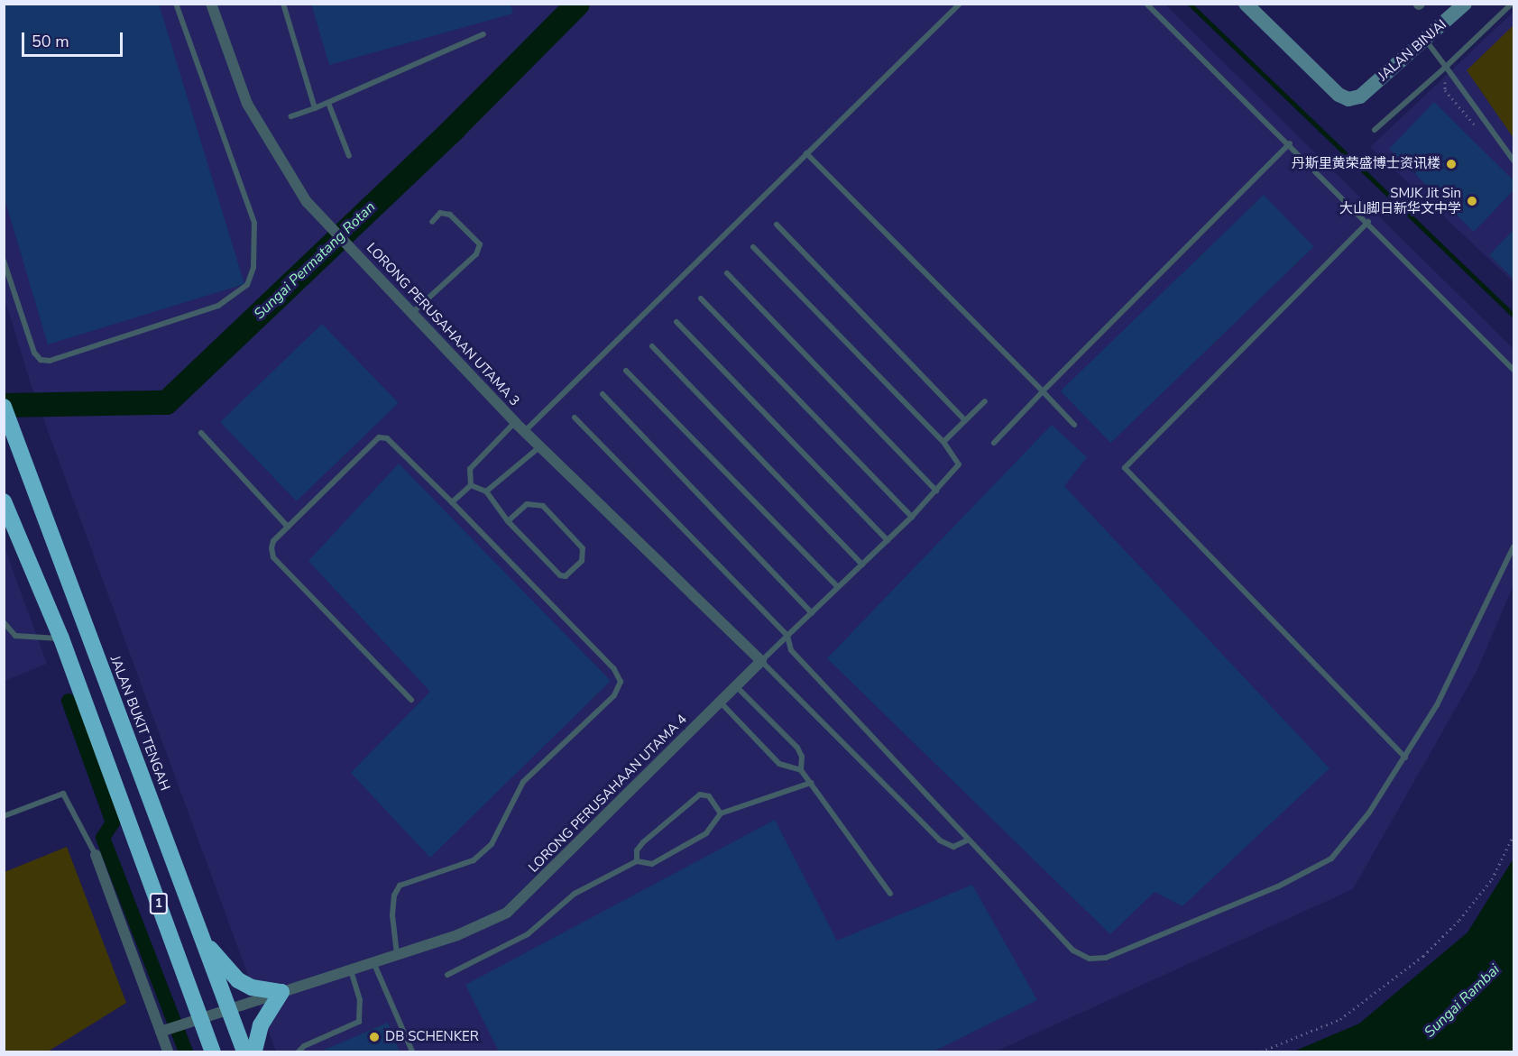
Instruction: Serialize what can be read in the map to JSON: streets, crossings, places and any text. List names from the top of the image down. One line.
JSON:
{"streets":{"highway":["JALAN BUKIT TENGAH","1"],"street":["JALAN BINJAI","LORONG PERUSAHAAN UTAMA 3","LORONG PERUSAHAAN UTAMA 4"]},"crossings":[["JALAN BUKIT TENGAH","LORONG PERUSAHAAN UTAMA 4"],["LORONG PERUSAHAAN UTAMA 4","1"]],"water":["Sungai Permatang Rotan","Sungai Rambai"],"places":["丹斯里黄荣盛博士资讯楼","SMJK Jit Sin 大山脚日新华文中学","DB SCHENKER"],"scale_bar":"50 m"}
